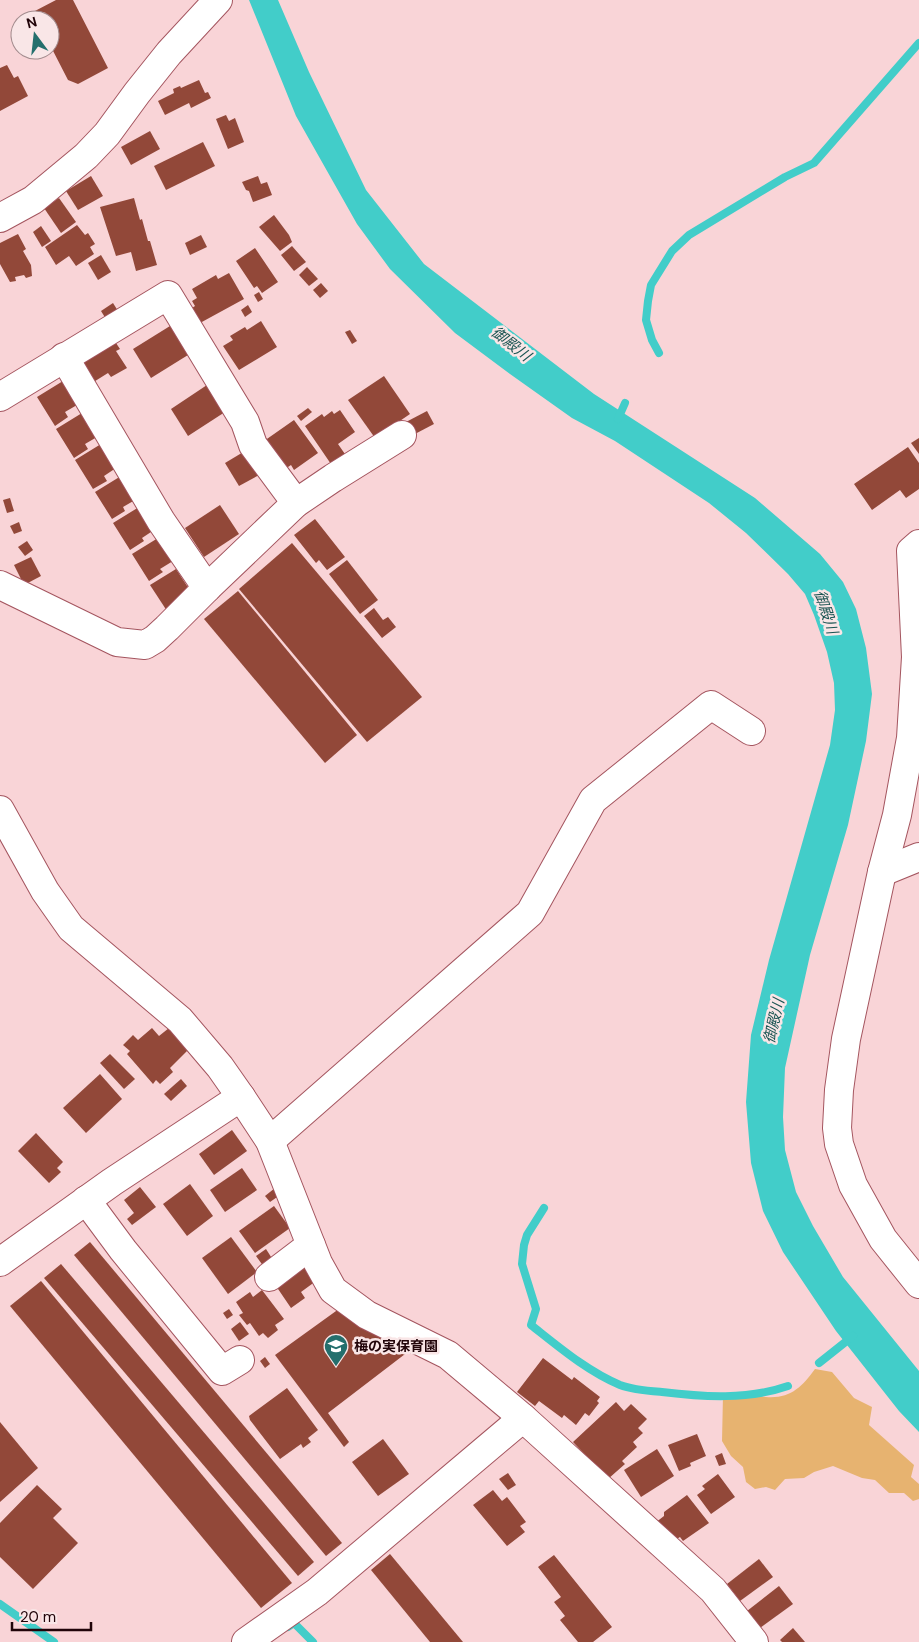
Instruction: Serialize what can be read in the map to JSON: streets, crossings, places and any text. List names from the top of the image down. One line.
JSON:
{"water":["御殿川"],"places":{"school or university":["梅の実保育園"]},"scale_bar":"20 m","north":"top"}
